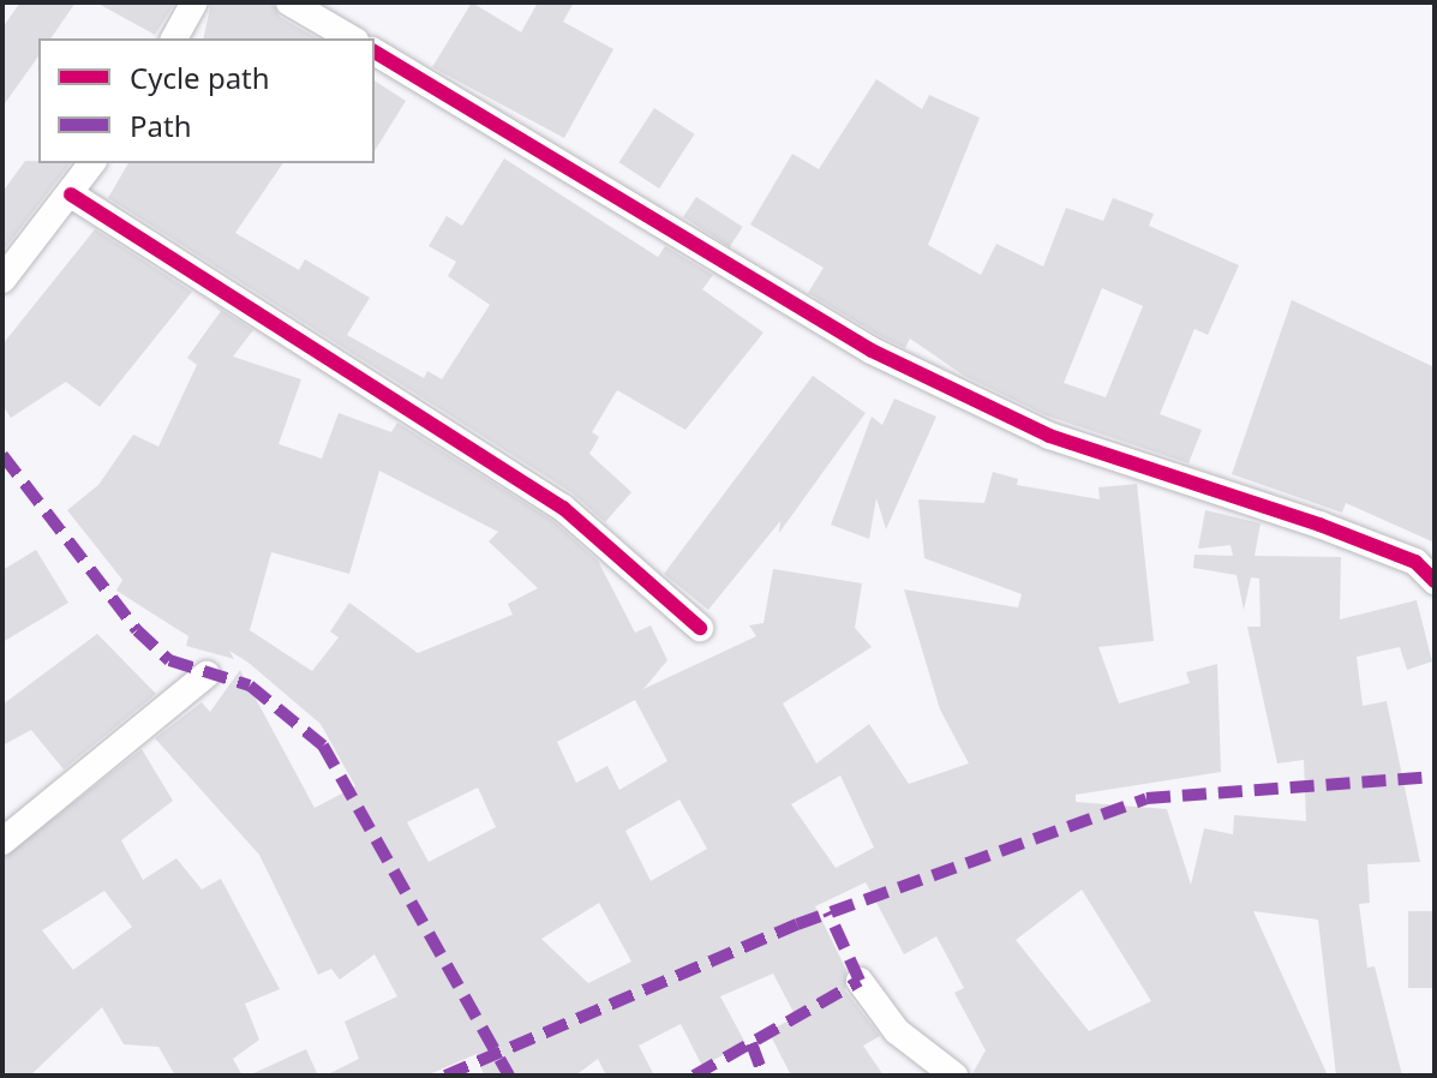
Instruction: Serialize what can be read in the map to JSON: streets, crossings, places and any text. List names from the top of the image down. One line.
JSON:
{"legend":["Cycle path","Path"]}
